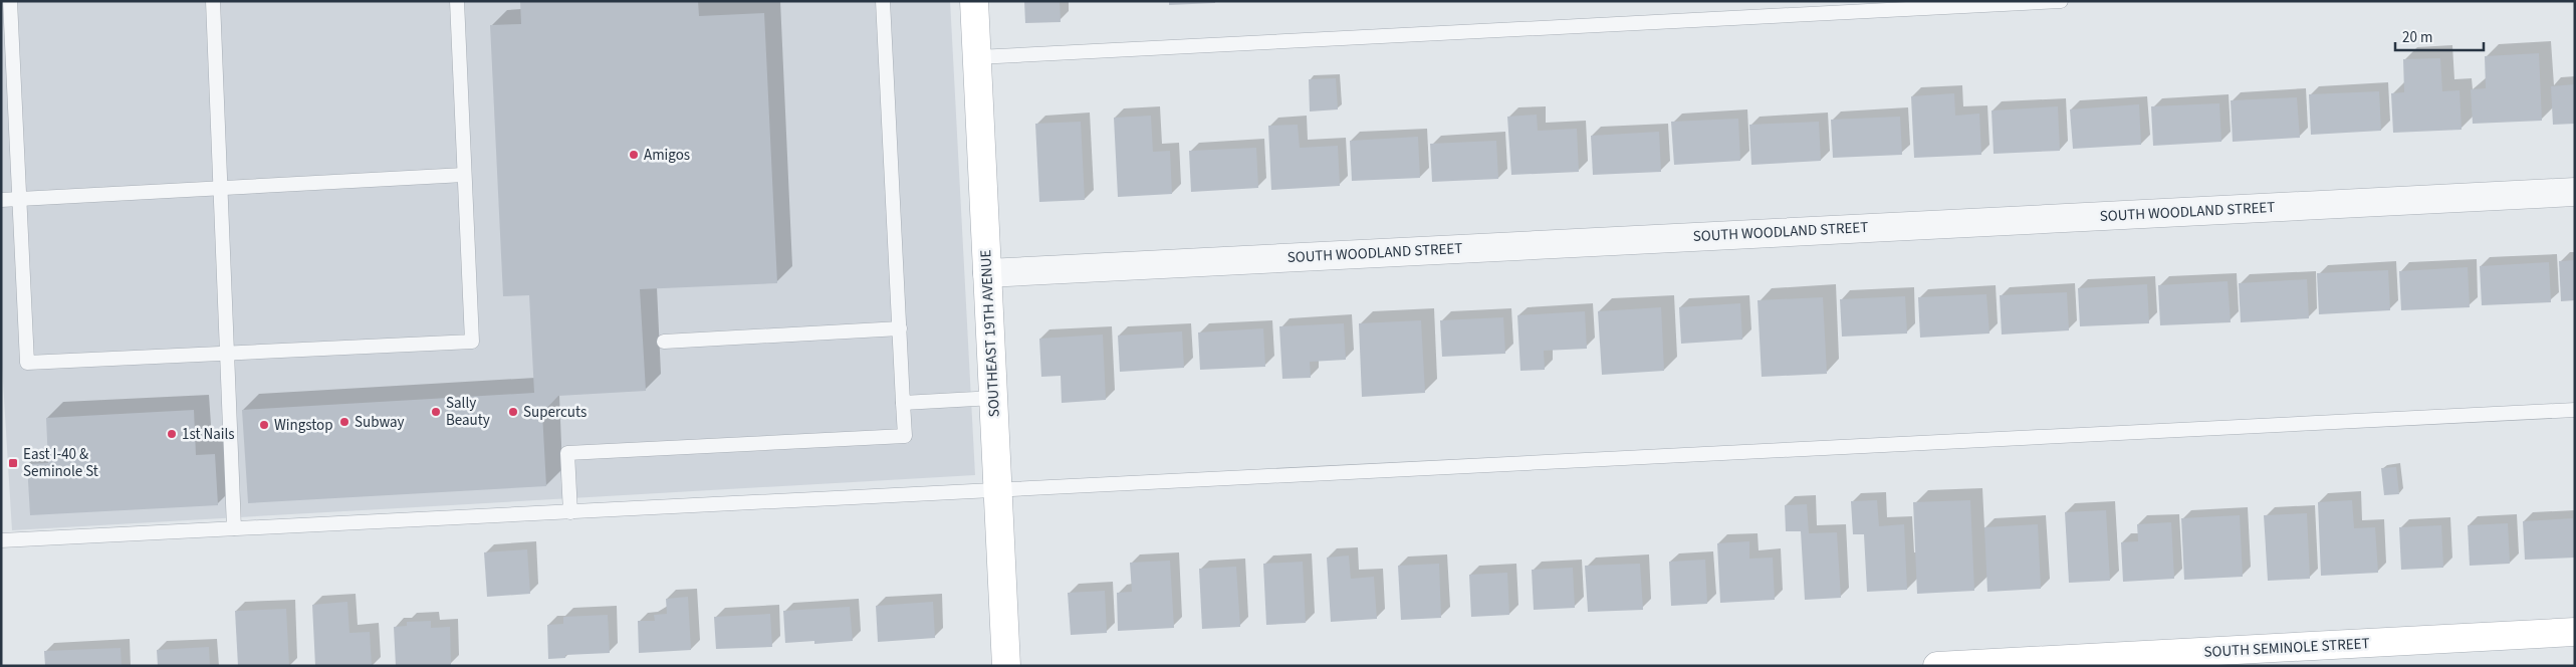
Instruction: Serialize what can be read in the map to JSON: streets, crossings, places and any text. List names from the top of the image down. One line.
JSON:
{"streets":{"street":["SOUTH WOODLAND STREET","SOUTHEAST 19TH AVENUE","SOUTH SEMINOLE STREET"]},"crossings":[["SOUTH WOODLAND STREET","SOUTHEAST 19TH AVENUE"]],"places":{"other":["Amigos","Sally Beauty","Supercuts","Subway","Wingstop","1st Nails"],"transit":["East I-40 & Seminole St"]},"scale_bar":"20 m"}
